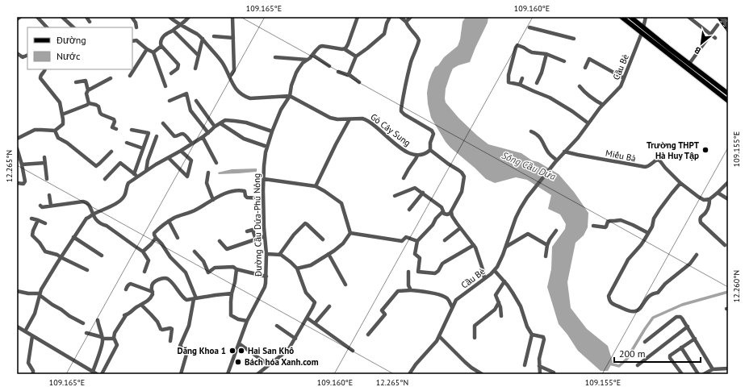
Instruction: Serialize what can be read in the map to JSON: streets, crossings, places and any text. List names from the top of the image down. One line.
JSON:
{"streets":{"street":["Cầu Bè","Gò Cây Sung","Miếu Bà","Đường Cầu Dứa-Phú Nông"]},"crossings":[["Cầu Bè","Miếu Bà"],["Gò Cây Sung","Đường Cầu Dứa-Phú Nông"]],"water":["Sông Cầu Dứa"],"places":["Trường THPT Hà Huy Tập","Dăng Khoa 1","Hai San Khô","Bách hóa Xanh.com"],"legend":["Đường","Nước"],"scale_bar":"200 m","north":"bottom left","coordinates":["109.165°E","109.160°E","109.155°E","12.265°N","12.260°N"]}
